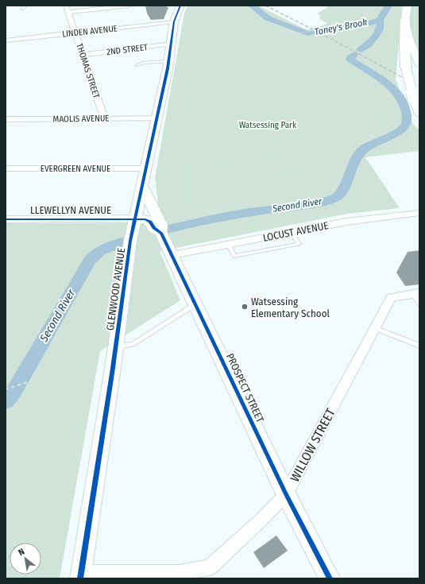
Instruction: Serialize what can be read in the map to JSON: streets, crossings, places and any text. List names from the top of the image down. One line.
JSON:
{"streets":{"street":["LINDEN AVENUE","2ND STREET","THOMAS STREET","MAOLIS AVENUE","EVERGREEN AVENUE","LLEWELLYN AVENUE","LOCUST AVENUE","GLENWOOD AVENUE","PROSPECT STREET","WILLOW STREET"]},"crossings":[["LINDEN AVENUE","THOMAS STREET"],["LINDEN AVENUE","GLENWOOD AVENUE"],["2ND STREET","THOMAS STREET"],["2ND STREET","GLENWOOD AVENUE"],["THOMAS STREET","MAOLIS AVENUE"],["MAOLIS AVENUE","GLENWOOD AVENUE"],["EVERGREEN AVENUE","GLENWOOD AVENUE"],["LLEWELLYN AVENUE","GLENWOOD AVENUE"],["LLEWELLYN AVENUE","PROSPECT STREET"],["LOCUST AVENUE","PROSPECT STREET"],["GLENWOOD AVENUE","PROSPECT STREET"],["GLENWOOD AVENUE","WILLOW STREET"],["PROSPECT STREET","WILLOW STREET"]],"water":["Toney's Brook","Second River"],"parks":["Watsessing Park"],"places":["Watsessing Elementary School"],"north":"top left"}
